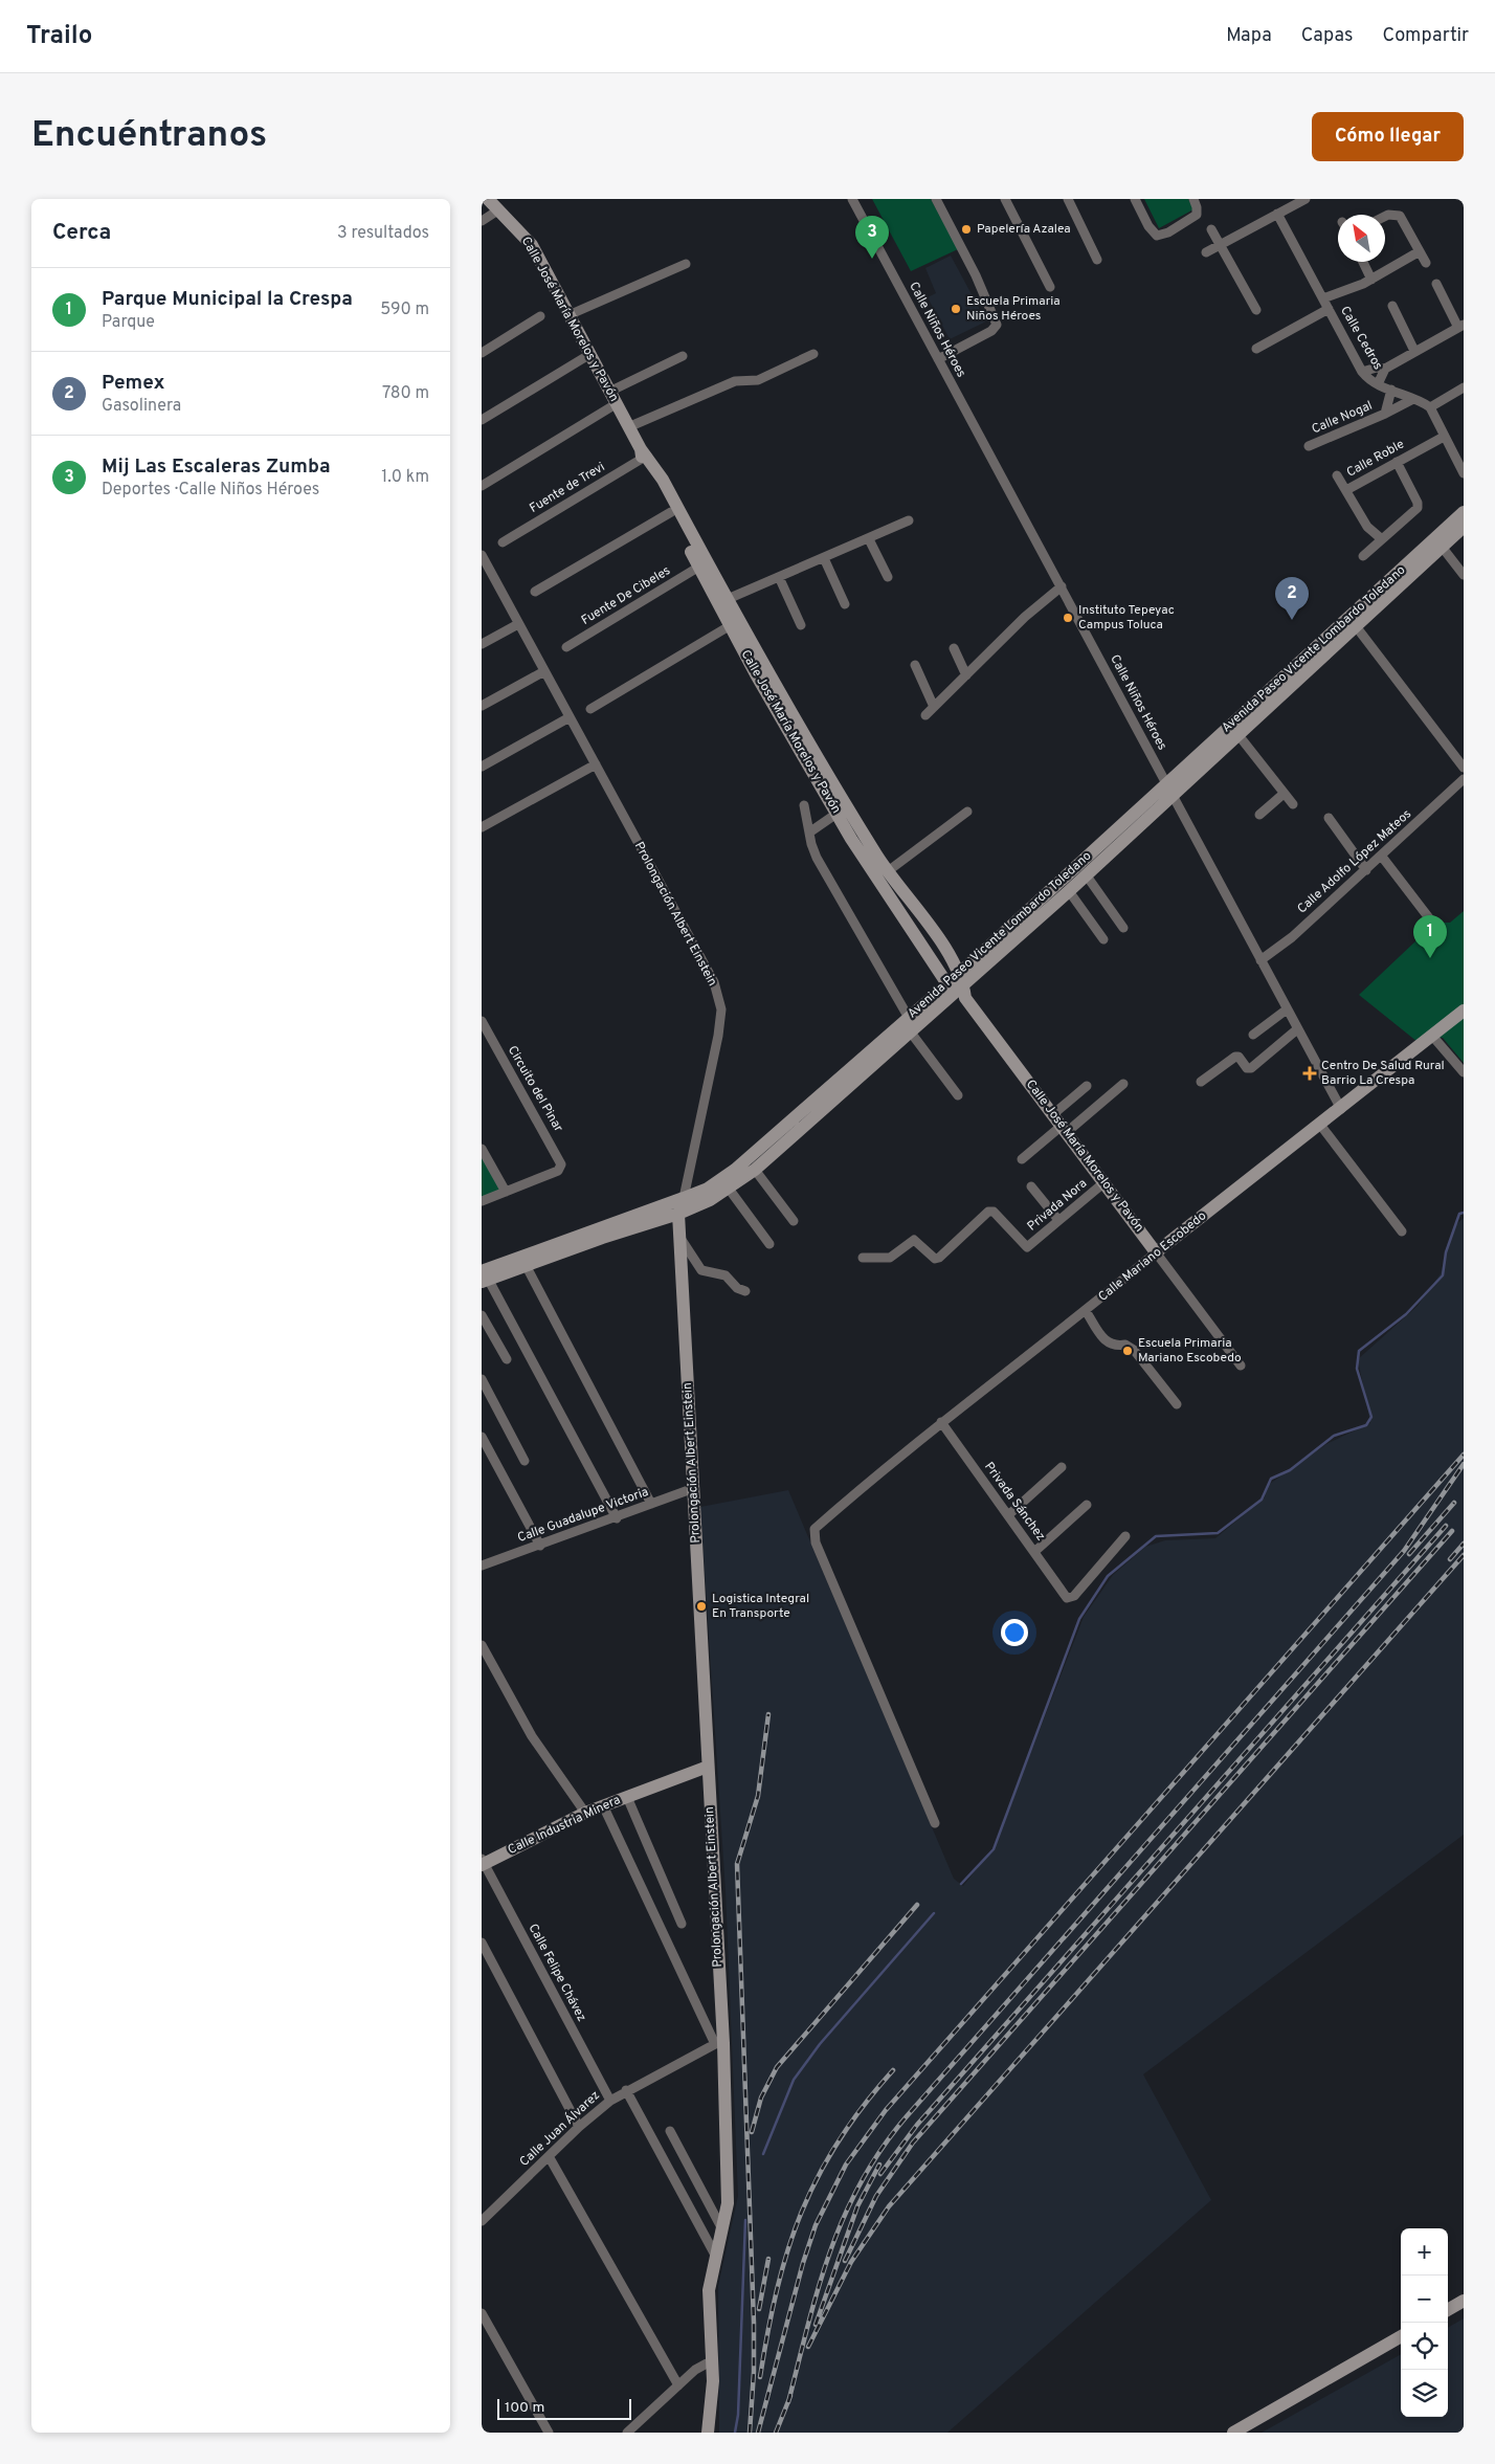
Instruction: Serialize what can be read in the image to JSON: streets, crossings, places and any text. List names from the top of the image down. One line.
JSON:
{"streets":{"main road":["Calle José María Morelos y Pavón","Avenida Paseo Vicente Lombardo Toledano","Prolongación Albert Einstein","Calle Mariano Escobedo","Calle Industria Minera"],"street":["Calle Niños Héroes","Calle Cedros","Calle Nogal","Calle Roble","Fuente de Trevi","Fuente De Cibeles","Calle Adolfo López Mateos","Circuito del Pinar","Privada Nora","Privada Sánchez","Calle Guadalupe Victoria","Calle Felipe Chávez","Calle Juan Álvarez"]},"crossings":[["Calle José María Morelos y Pavón","Fuente de Trevi"],["Calle José María Morelos y Pavón","Fuente De Cibeles"],["Calle José María Morelos y Pavón","Avenida Paseo Vicente Lombardo Toledano"],["Calle José María Morelos y Pavón","Privada Nora"],["Calle José María Morelos y Pavón","Calle Mariano Escobedo"],["Calle Niños Héroes","Avenida Paseo Vicente Lombardo Toledano"],["Calle Niños Héroes","Calle Adolfo López Mateos"],["Calle Niños Héroes","Calle Mariano Escobedo"],["Calle Cedros","Calle Nogal"],["Avenida Paseo Vicente Lombardo Toledano","Prolongación Albert Einstein"],["Prolongación Albert Einstein","Calle Guadalupe Victoria"],["Prolongación Albert Einstein","Calle Industria Minera"],["Prolongación Albert Einstein","Calle Juan Álvarez"],["Calle Mariano Escobedo","Privada Sánchez"],["Calle Industria Minera","Calle Felipe Chávez"],["Calle Felipe Chávez","Calle Juan Álvarez"]],"places":{"other":["Papelería Azalea","Escuela Primaria Niños Héroes","Instituto Tepeyac Campus Toluca","Escuela Primaria Mariano Escobedo","Logistica Integral En Transporte"],"health":["Centro De Salud Rural Barrio La Crespa"]},"scale_bar":"100 m","north":"top left","page":{"header":"Trailo","nav":["Mapa","Capas","Compartir"],"buttons":"Cómo llegar","title":"Encuéntranos","heading":["Cerca","3 resultados"],"pins":["3","2","1"],"list":[{"mark":"1","name":"Parque Municipal la Crespa","note":"Parque","value":"590 m"},{"mark":"2","name":"Pemex","note":"Gasolinera","value":"780 m"},{"mark":"3","name":"Mij Las Escaleras Zumba","note":"Deportes · Calle Niños Héroes","value":"1.0 km"}],"map_buttons":["+","−"],"scale":"100 m"}}
